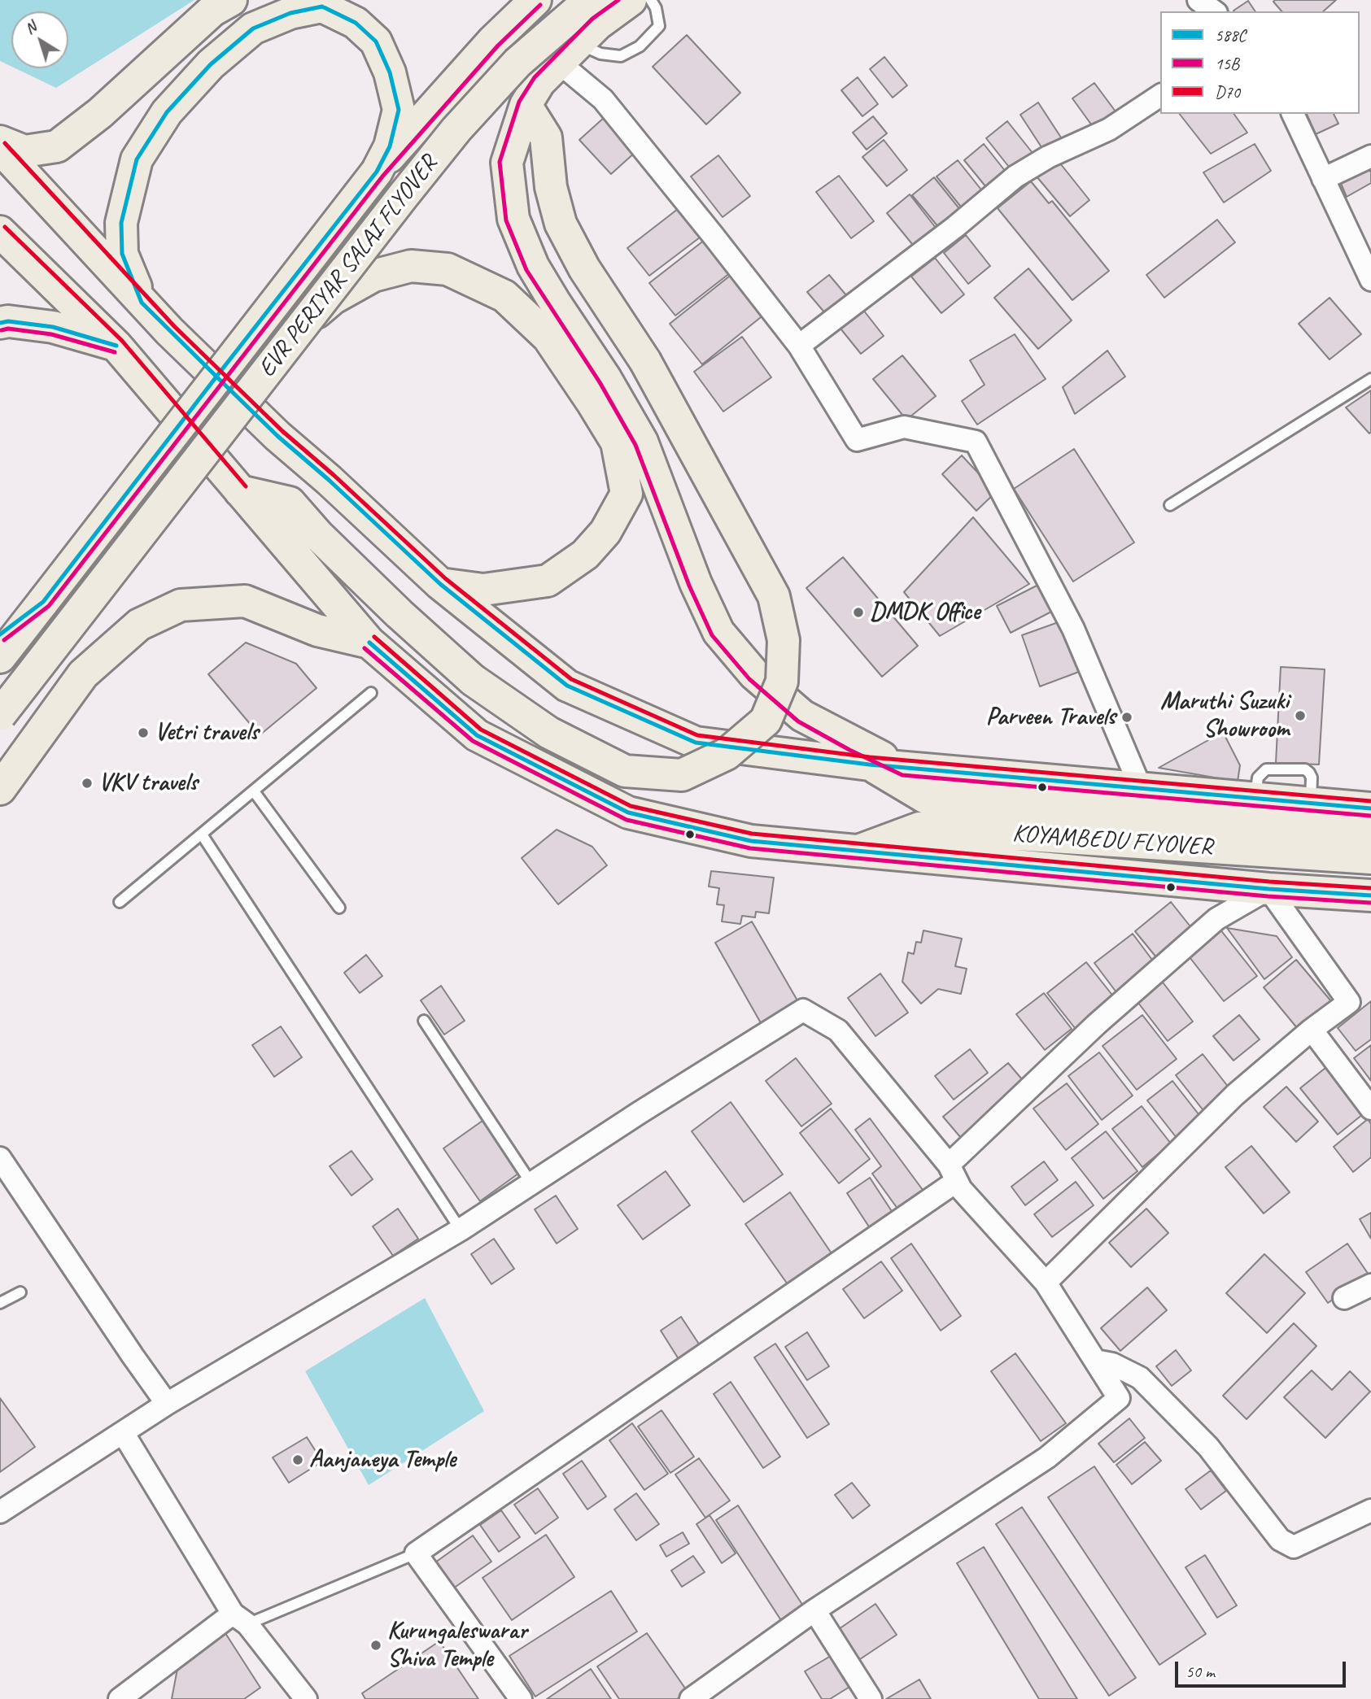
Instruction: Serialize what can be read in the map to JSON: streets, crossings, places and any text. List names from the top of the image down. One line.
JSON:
{"streets":{"main road":["EVR PERIYAR SALAI FLYOVER","KOYAMBEDU FLYOVER"]},"places":["DMDK Office","Maruthi Suzuki Showroom","Parveen Travels","Vetri travels","VKV travels","Aanjaneya Temple","Kurungaleswarar Shiva Temple"],"lines":["transit line 15B","transit line 588C","transit line D70"],"legend":["588C","15B","D70"],"scale_bar":"50 m","north":"top left"}
